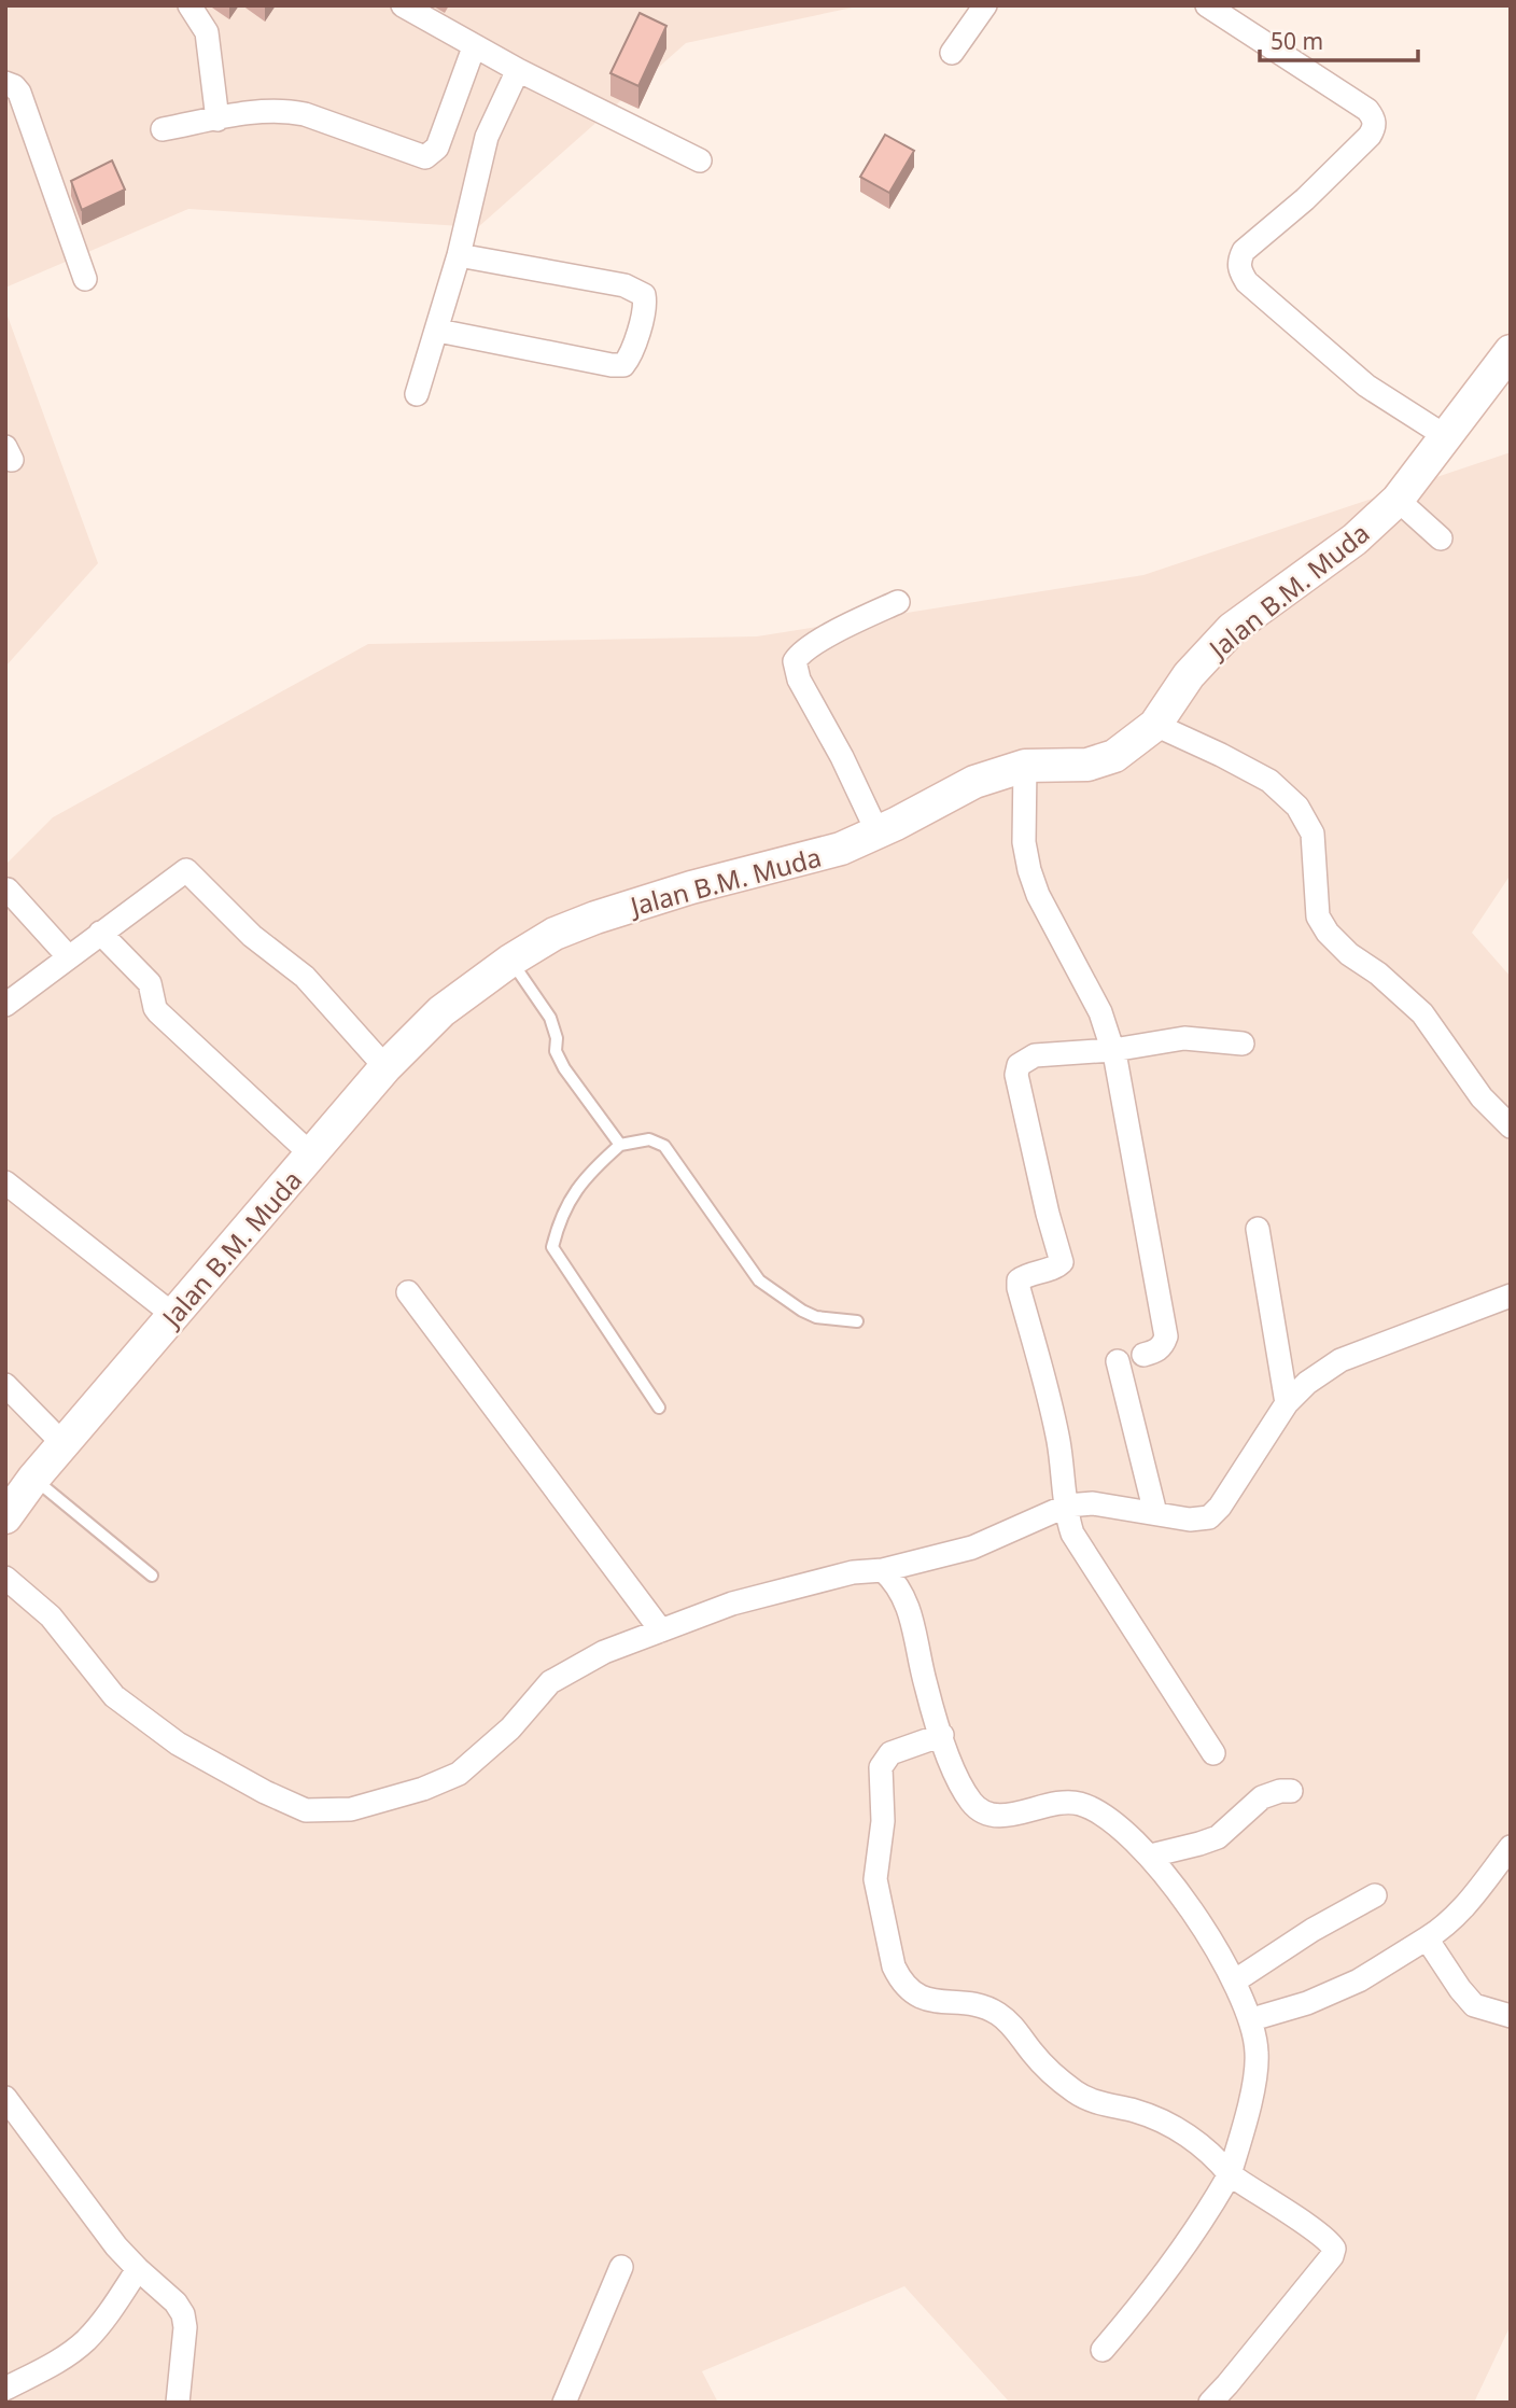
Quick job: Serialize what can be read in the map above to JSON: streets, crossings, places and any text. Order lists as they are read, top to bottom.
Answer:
{
  "streets": {
    "street": ["Jalan B.M. Muda"]
  },
  "scale_bar": "50 m"
}
